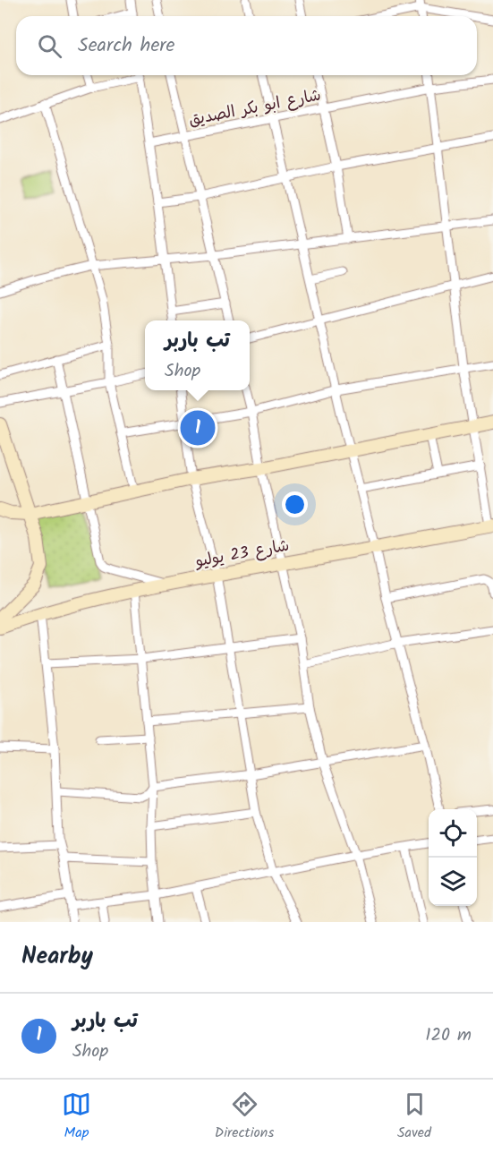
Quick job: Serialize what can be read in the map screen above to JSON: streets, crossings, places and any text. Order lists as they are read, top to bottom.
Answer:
{
  "streets": {
    "street": ["شارع ابو بكر الصديق", "شارع 23 يوليو"]
  },
  "page": {
    "search": "Search here",
    "popup": ["تب باربر", "Shop"],
    "pins": "1",
    "heading": "Nearby",
    "list": [
      {
        "mark": "1",
        "name": "تب باربر",
        "note": "Shop",
        "value": "120 m"
      }
    ],
    "nav": ["Map", "Directions", "Saved"]
  }
}
